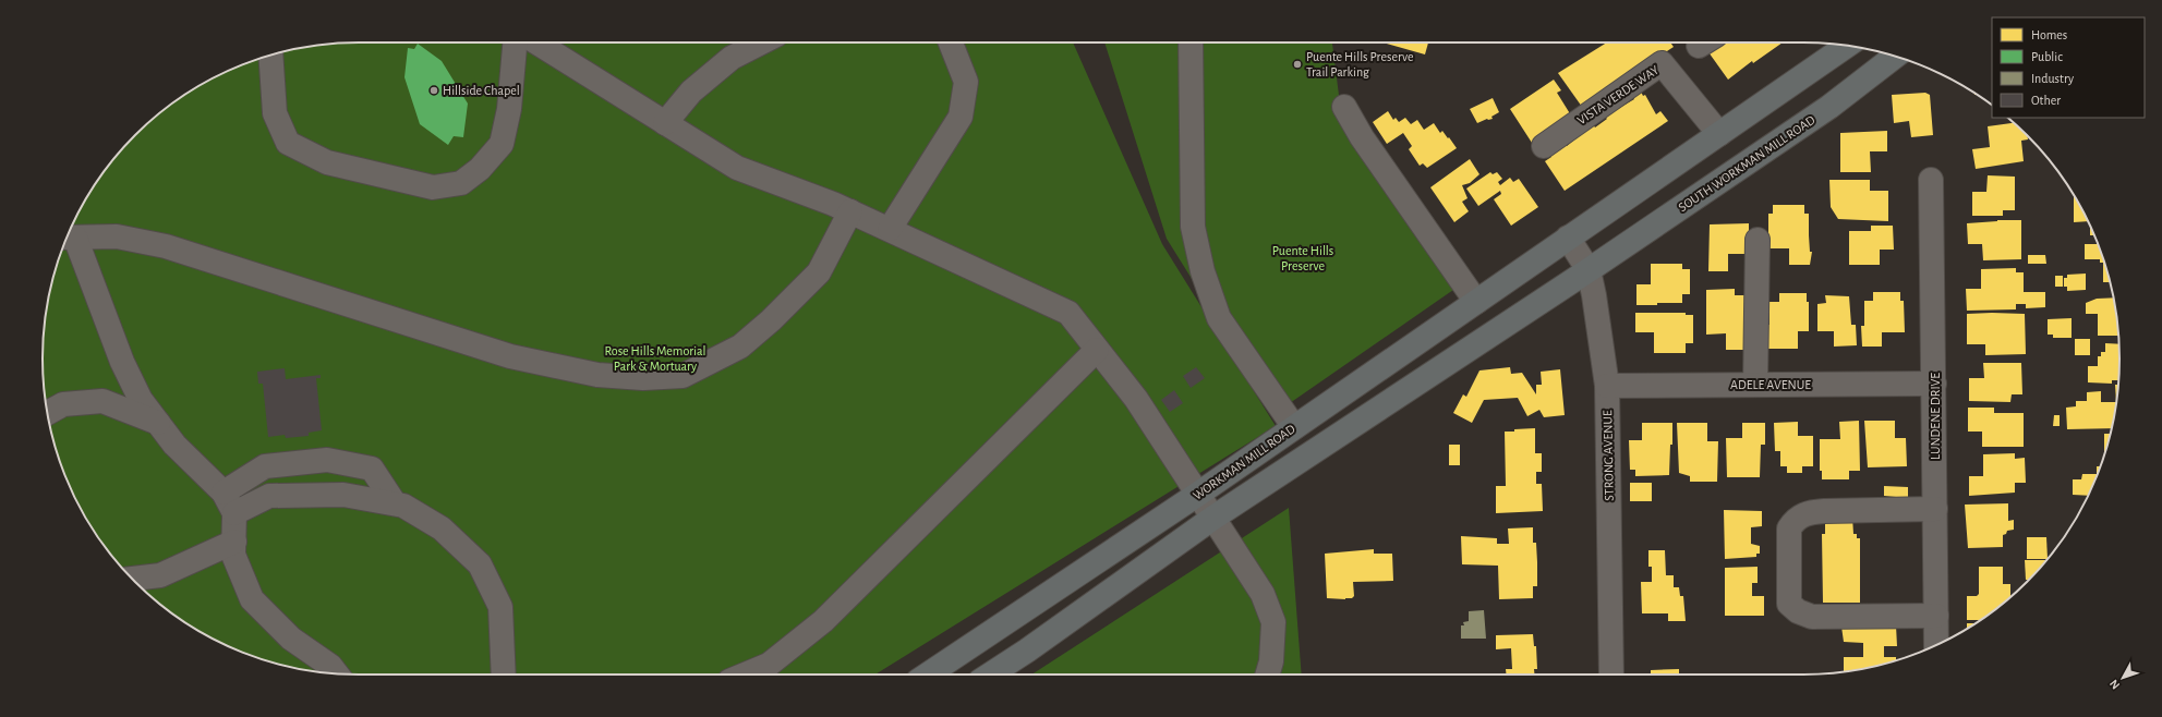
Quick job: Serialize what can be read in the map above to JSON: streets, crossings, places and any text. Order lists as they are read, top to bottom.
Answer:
{
  "streets": {
    "main road": ["SOUTH WORKMAN MILL ROAD", "WORKMAN MILL ROAD"],
    "street": [
      "VISTA VERDE WAY",
      "ADELE AVENUE",
      "LUNDENE DRIVE",
      "STRONG AVENUE"
    ]
  },
  "crossings": [
    ["SOUTH WORKMAN MILL ROAD", "STRONG AVENUE"],
    ["ADELE AVENUE", "LUNDENE DRIVE"],
    ["ADELE AVENUE", "STRONG AVENUE"],
    ["STRONG AVENUE", "WORKMAN MILL ROAD"]
  ],
  "parks": ["Puente Hills Preserve", "Rose Hills Memorial Park & Mortuary"],
  "places": ["Puente Hills Preserve Trail Parking", "Hillside Chapel"],
  "legend": [
    "Homes",
    "Public",
    "Industry",
    "Other"
  ],
  "north": "bottom left"
}
